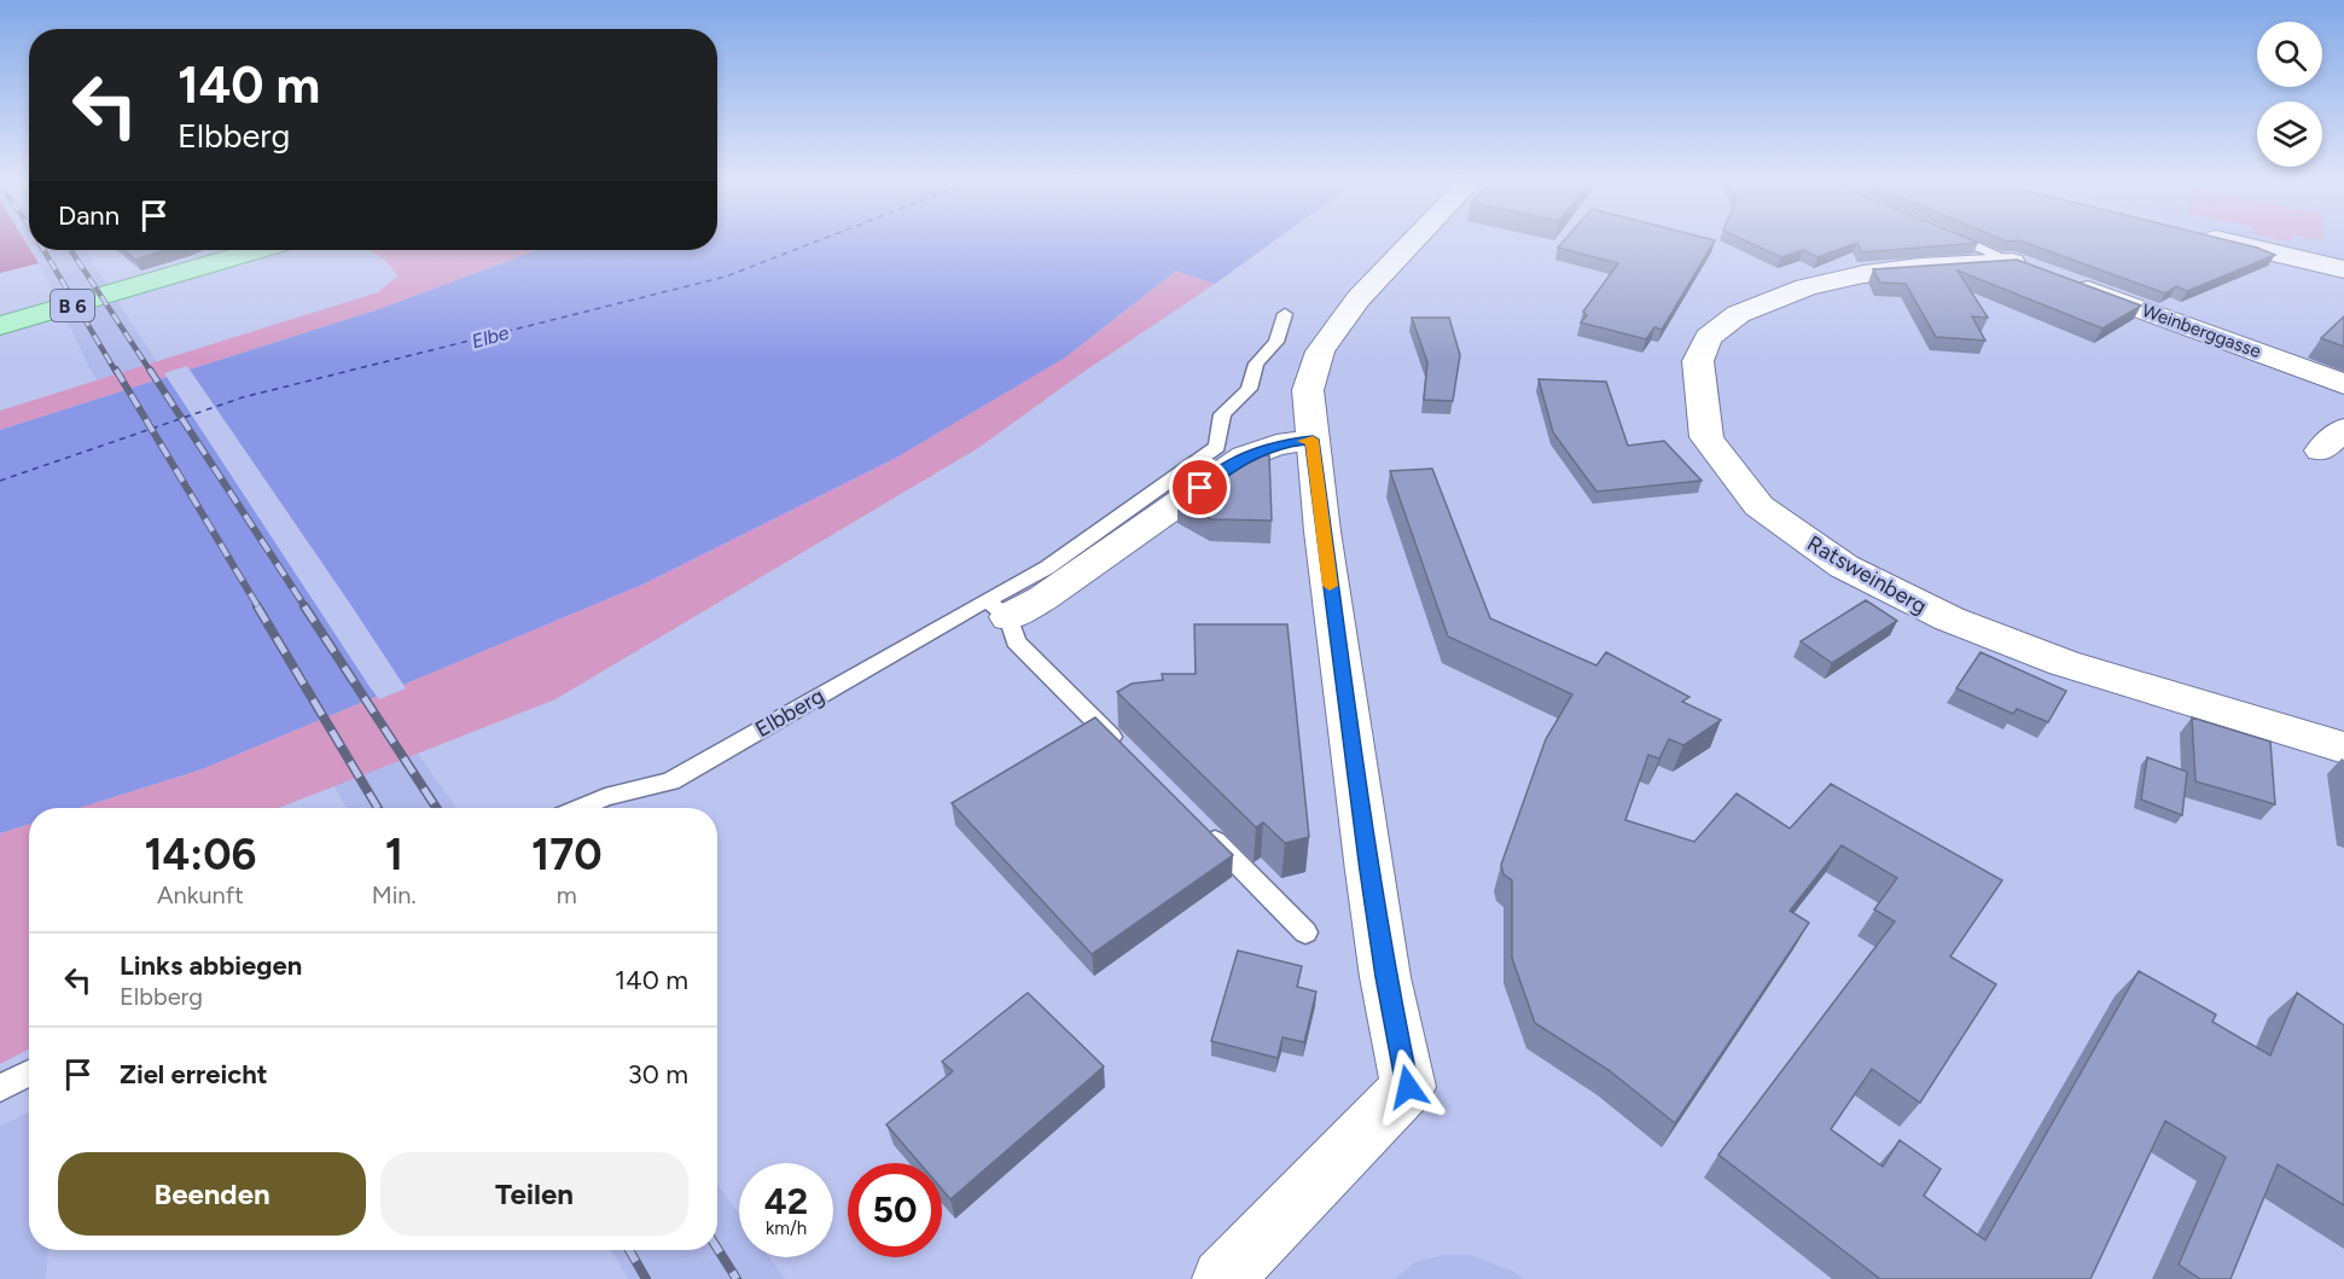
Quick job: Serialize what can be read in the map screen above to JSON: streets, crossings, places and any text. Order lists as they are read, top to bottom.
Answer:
{
  "streets": {
    "main road": ["B 6"],
    "street": ["Weinberggasse", "Ratsweinberg", "Elbberg"]
  },
  "crossings": [
    ["Weinberggasse", "Ratsweinberg"]
  ],
  "water": ["Elbe"],
  "page": {
    "turn": ["140 m", "Elbberg"],
    "then": "Dann",
    "eta": [
      "14:06",
      "Ankunft",
      "1",
      "Min.",
      "170",
      "m"
    ],
    "list": [
      {
        "name": "Links abbiegen",
        "note": "Elbberg",
        "value": "140 m"
      },
      {
        "name": "Ziel erreicht",
        "value": "30 m"
      }
    ],
    "buttons": ["Beenden", "Teilen"],
    "speed": "42 km/h",
    "limit": "50"
  }
}
